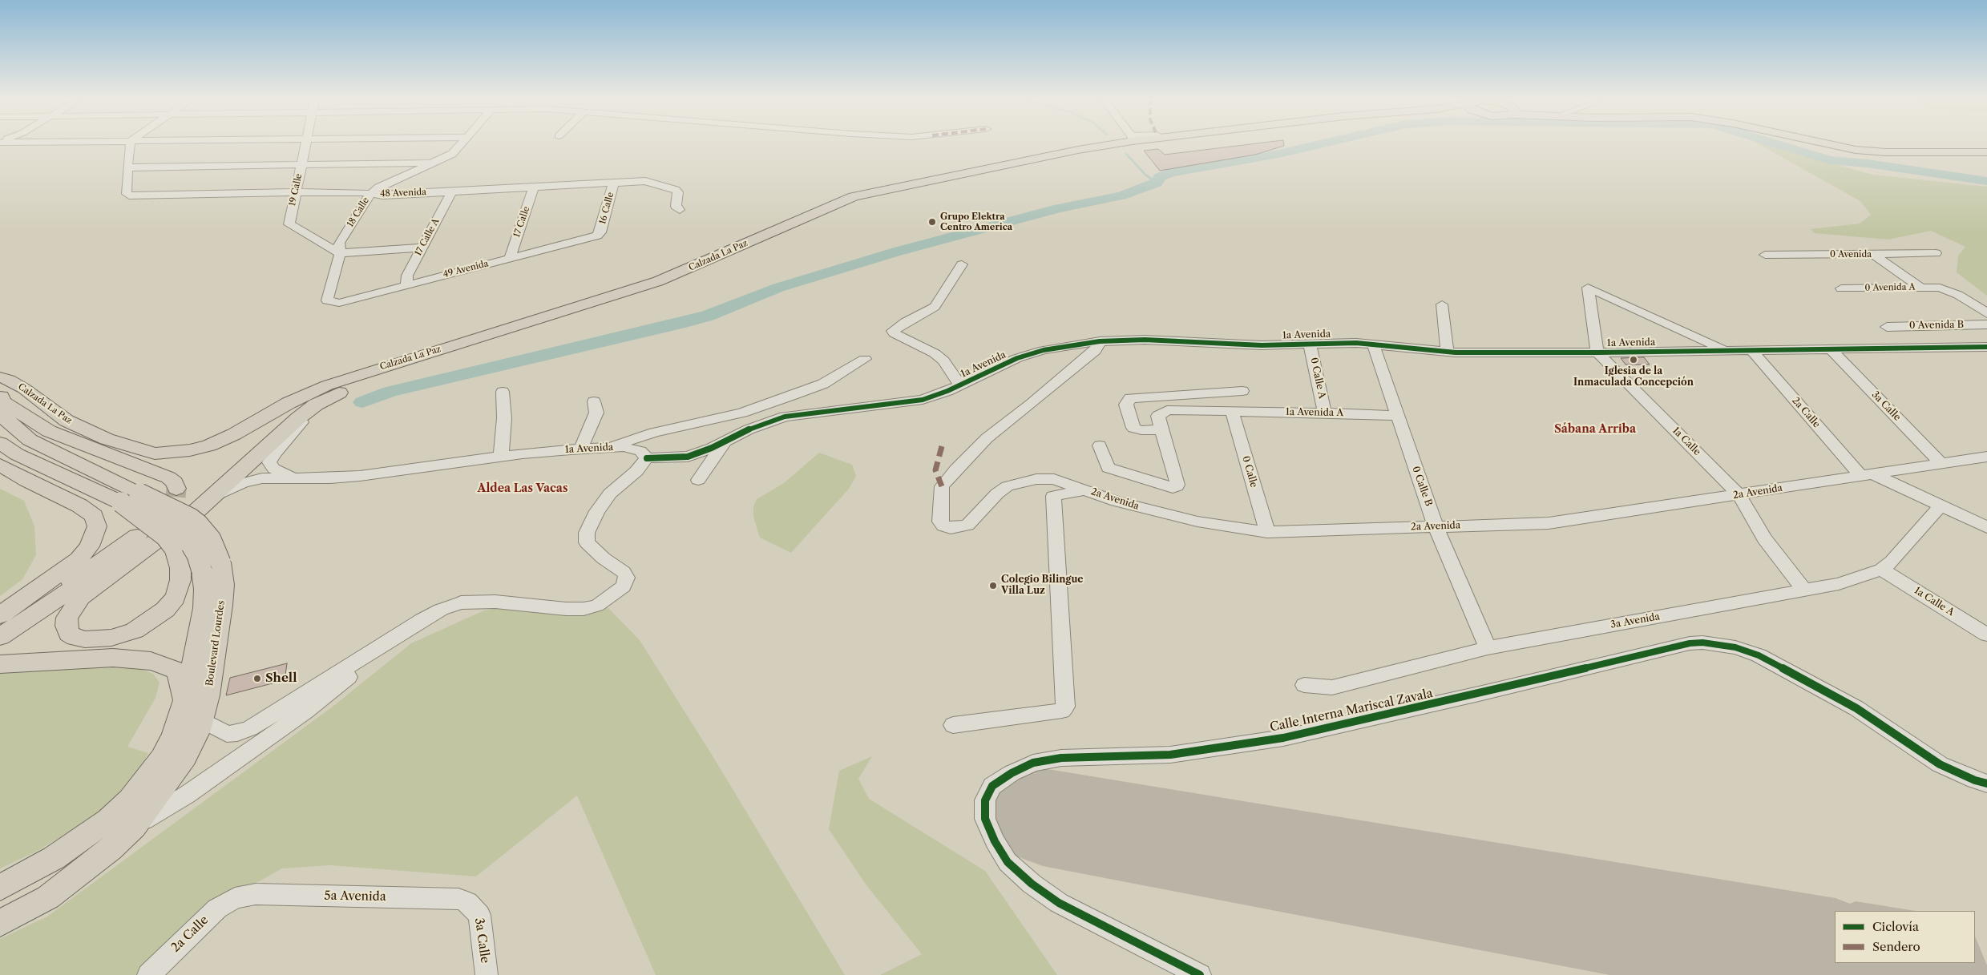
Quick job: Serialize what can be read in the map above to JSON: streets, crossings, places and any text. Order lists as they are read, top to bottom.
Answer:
{
  "streets": {
    "main road": ["Calzada La Paz", "Boulevard Lourdes"],
    "street": [
      "19 Calle",
      "48 Avenida",
      "16 Calle",
      "18 Calle",
      "17 Calle",
      "17 Calle A",
      "0 Avenida",
      "49 Avenida",
      "0 Avenida A",
      "0 Avenida B",
      "1a Avenida",
      "0 Calle A",
      "3a Calle",
      "1a Avenida A",
      "2a Calle",
      "1a Calle",
      "0 Calle",
      "0 Calle B",
      "2a Avenida",
      "1a Calle A",
      "3a Avenida",
      "Calle Interna Mariscal Zavala",
      "5a Avenida"
    ]
  },
  "crossings": [
    ["19 Calle", "48 Avenida"],
    ["19 Calle", "18 Calle"],
    ["48 Avenida", "16 Calle"],
    ["48 Avenida", "18 Calle"],
    ["48 Avenida", "17 Calle"],
    ["48 Avenida", "17 Calle A"],
    ["16 Calle", "49 Avenida"],
    ["18 Calle", "49 Avenida"],
    ["17 Calle", "49 Avenida"],
    ["17 Calle A", "49 Avenida"],
    ["Calzada La Paz", "1a Avenida"],
    ["1a Avenida", "0 Calle A"],
    ["1a Avenida", "3a Calle"],
    ["1a Avenida", "2a Calle"],
    ["1a Avenida", "1a Calle"],
    ["1a Avenida", "0 Calle B"],
    ["1a Avenida", "2a Avenida"],
    ["0 Calle A", "1a Avenida A"],
    ["3a Calle", "2a Avenida"],
    ["3a Calle", "5a Avenida"],
    ["1a Avenida A", "0 Calle"],
    ["1a Avenida A", "0 Calle B"],
    ["2a Calle", "2a Avenida"],
    ["2a Calle", "3a Avenida"],
    ["2a Calle", "5a Avenida"],
    ["1a Calle", "2a Avenida"],
    ["1a Calle", "3a Avenida"],
    ["0 Calle", "2a Avenida"],
    ["0 Calle B", "2a Avenida"],
    ["0 Calle B", "3a Avenida"],
    ["1a Calle A", "3a Avenida"]
  ],
  "districts": ["Sábana Arriba", "Aldea Las Vacas"],
  "places": [
    "Grupo Elektra Centro America",
    "Iglesia de la Inmaculada Concepción",
    "Colegio Bilingue Villa Luz",
    "Shell"
  ],
  "legend": ["Ciclovía", "Sendero"]
}
